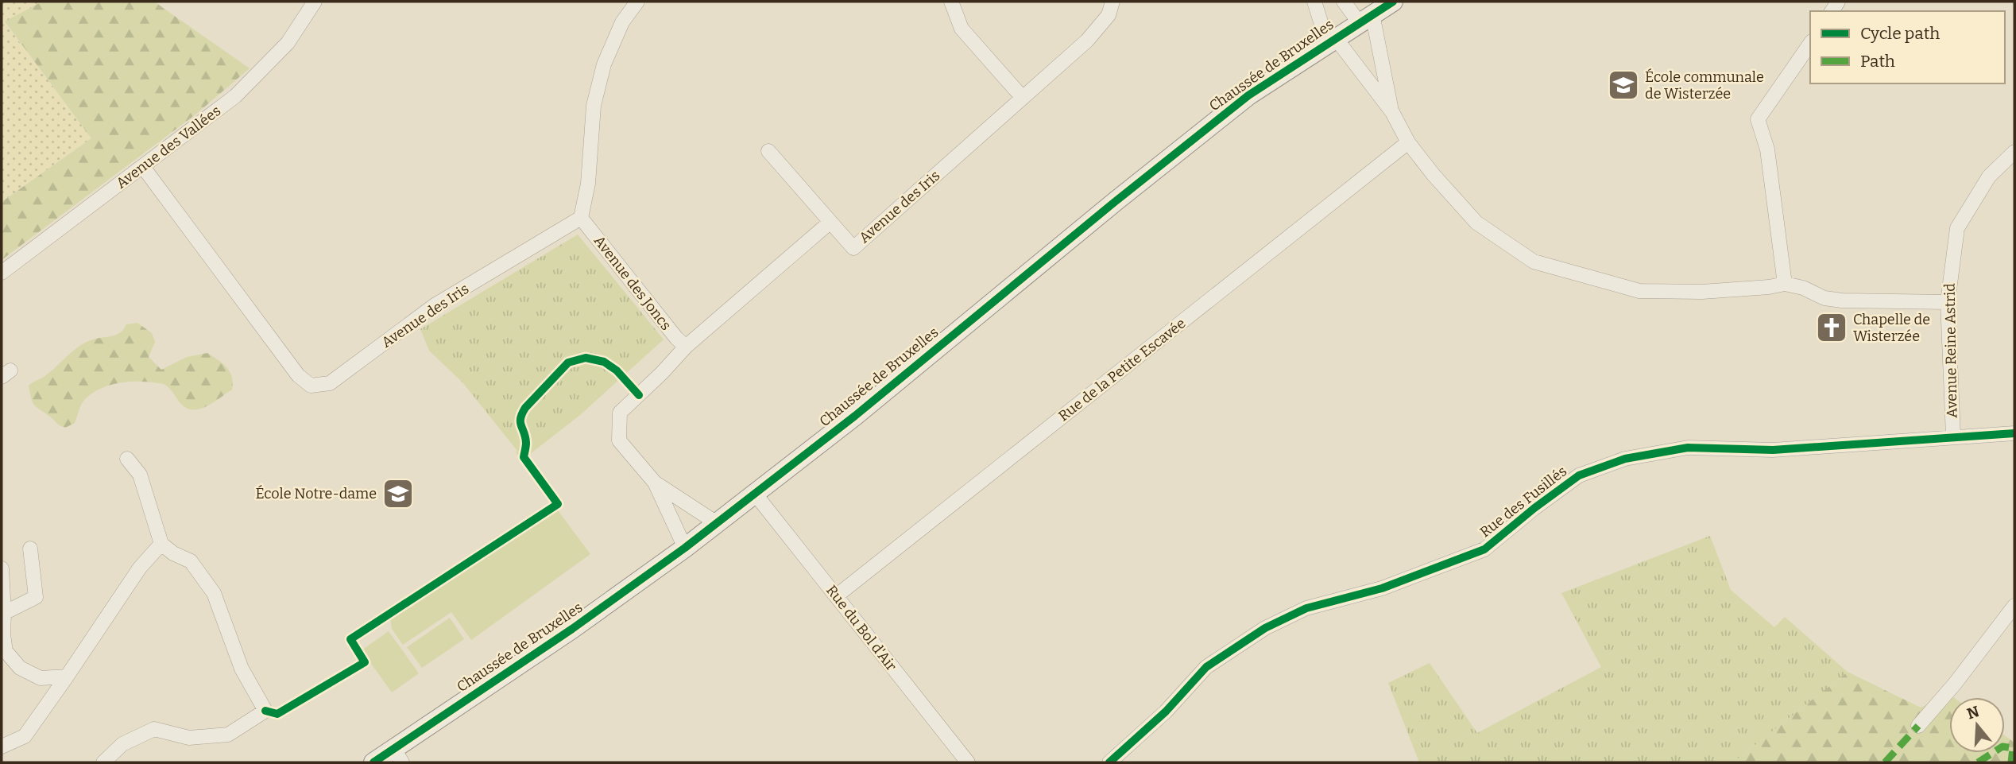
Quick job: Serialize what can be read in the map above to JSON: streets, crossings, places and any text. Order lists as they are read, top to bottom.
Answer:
{
  "streets": {
    "main road": ["Chaussée de Bruxelles"],
    "street": [
      "Avenue des Vallées",
      "Avenue des Iris",
      "Avenue des Joncs",
      "Avenue Reine Astrid",
      "Rue de la Petite Escavée",
      "Rue des Fusillés",
      "Rue du Bol d'Air"
    ]
  },
  "crossings": [
    ["Chaussée de Bruxelles", "Rue du Bol d'Air"],
    ["Avenue des Vallées", "Avenue des Iris"],
    ["Avenue des Iris", "Avenue des Joncs"],
    ["Avenue Reine Astrid", "Rue des Fusillés"],
    ["Rue de la Petite Escavée", "Rue du Bol d'Air"]
  ],
  "places": {
    "school or university": ["École communale de Wisterzée", "École Notre-dame"],
    "church": ["Chapelle de Wisterzée"]
  },
  "legend": ["Cycle path", "Path"],
  "north": "top"
}
